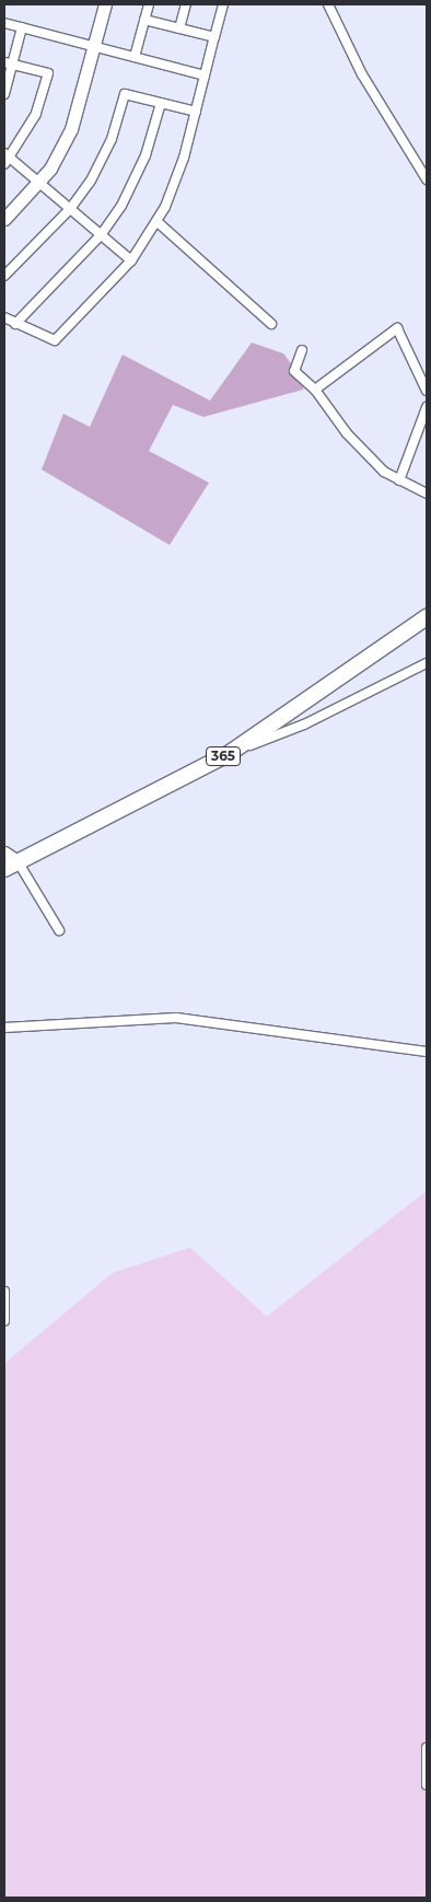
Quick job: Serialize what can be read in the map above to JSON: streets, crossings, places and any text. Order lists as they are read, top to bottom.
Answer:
{
  "streets": {
    "highway": ["365"]
  }
}
